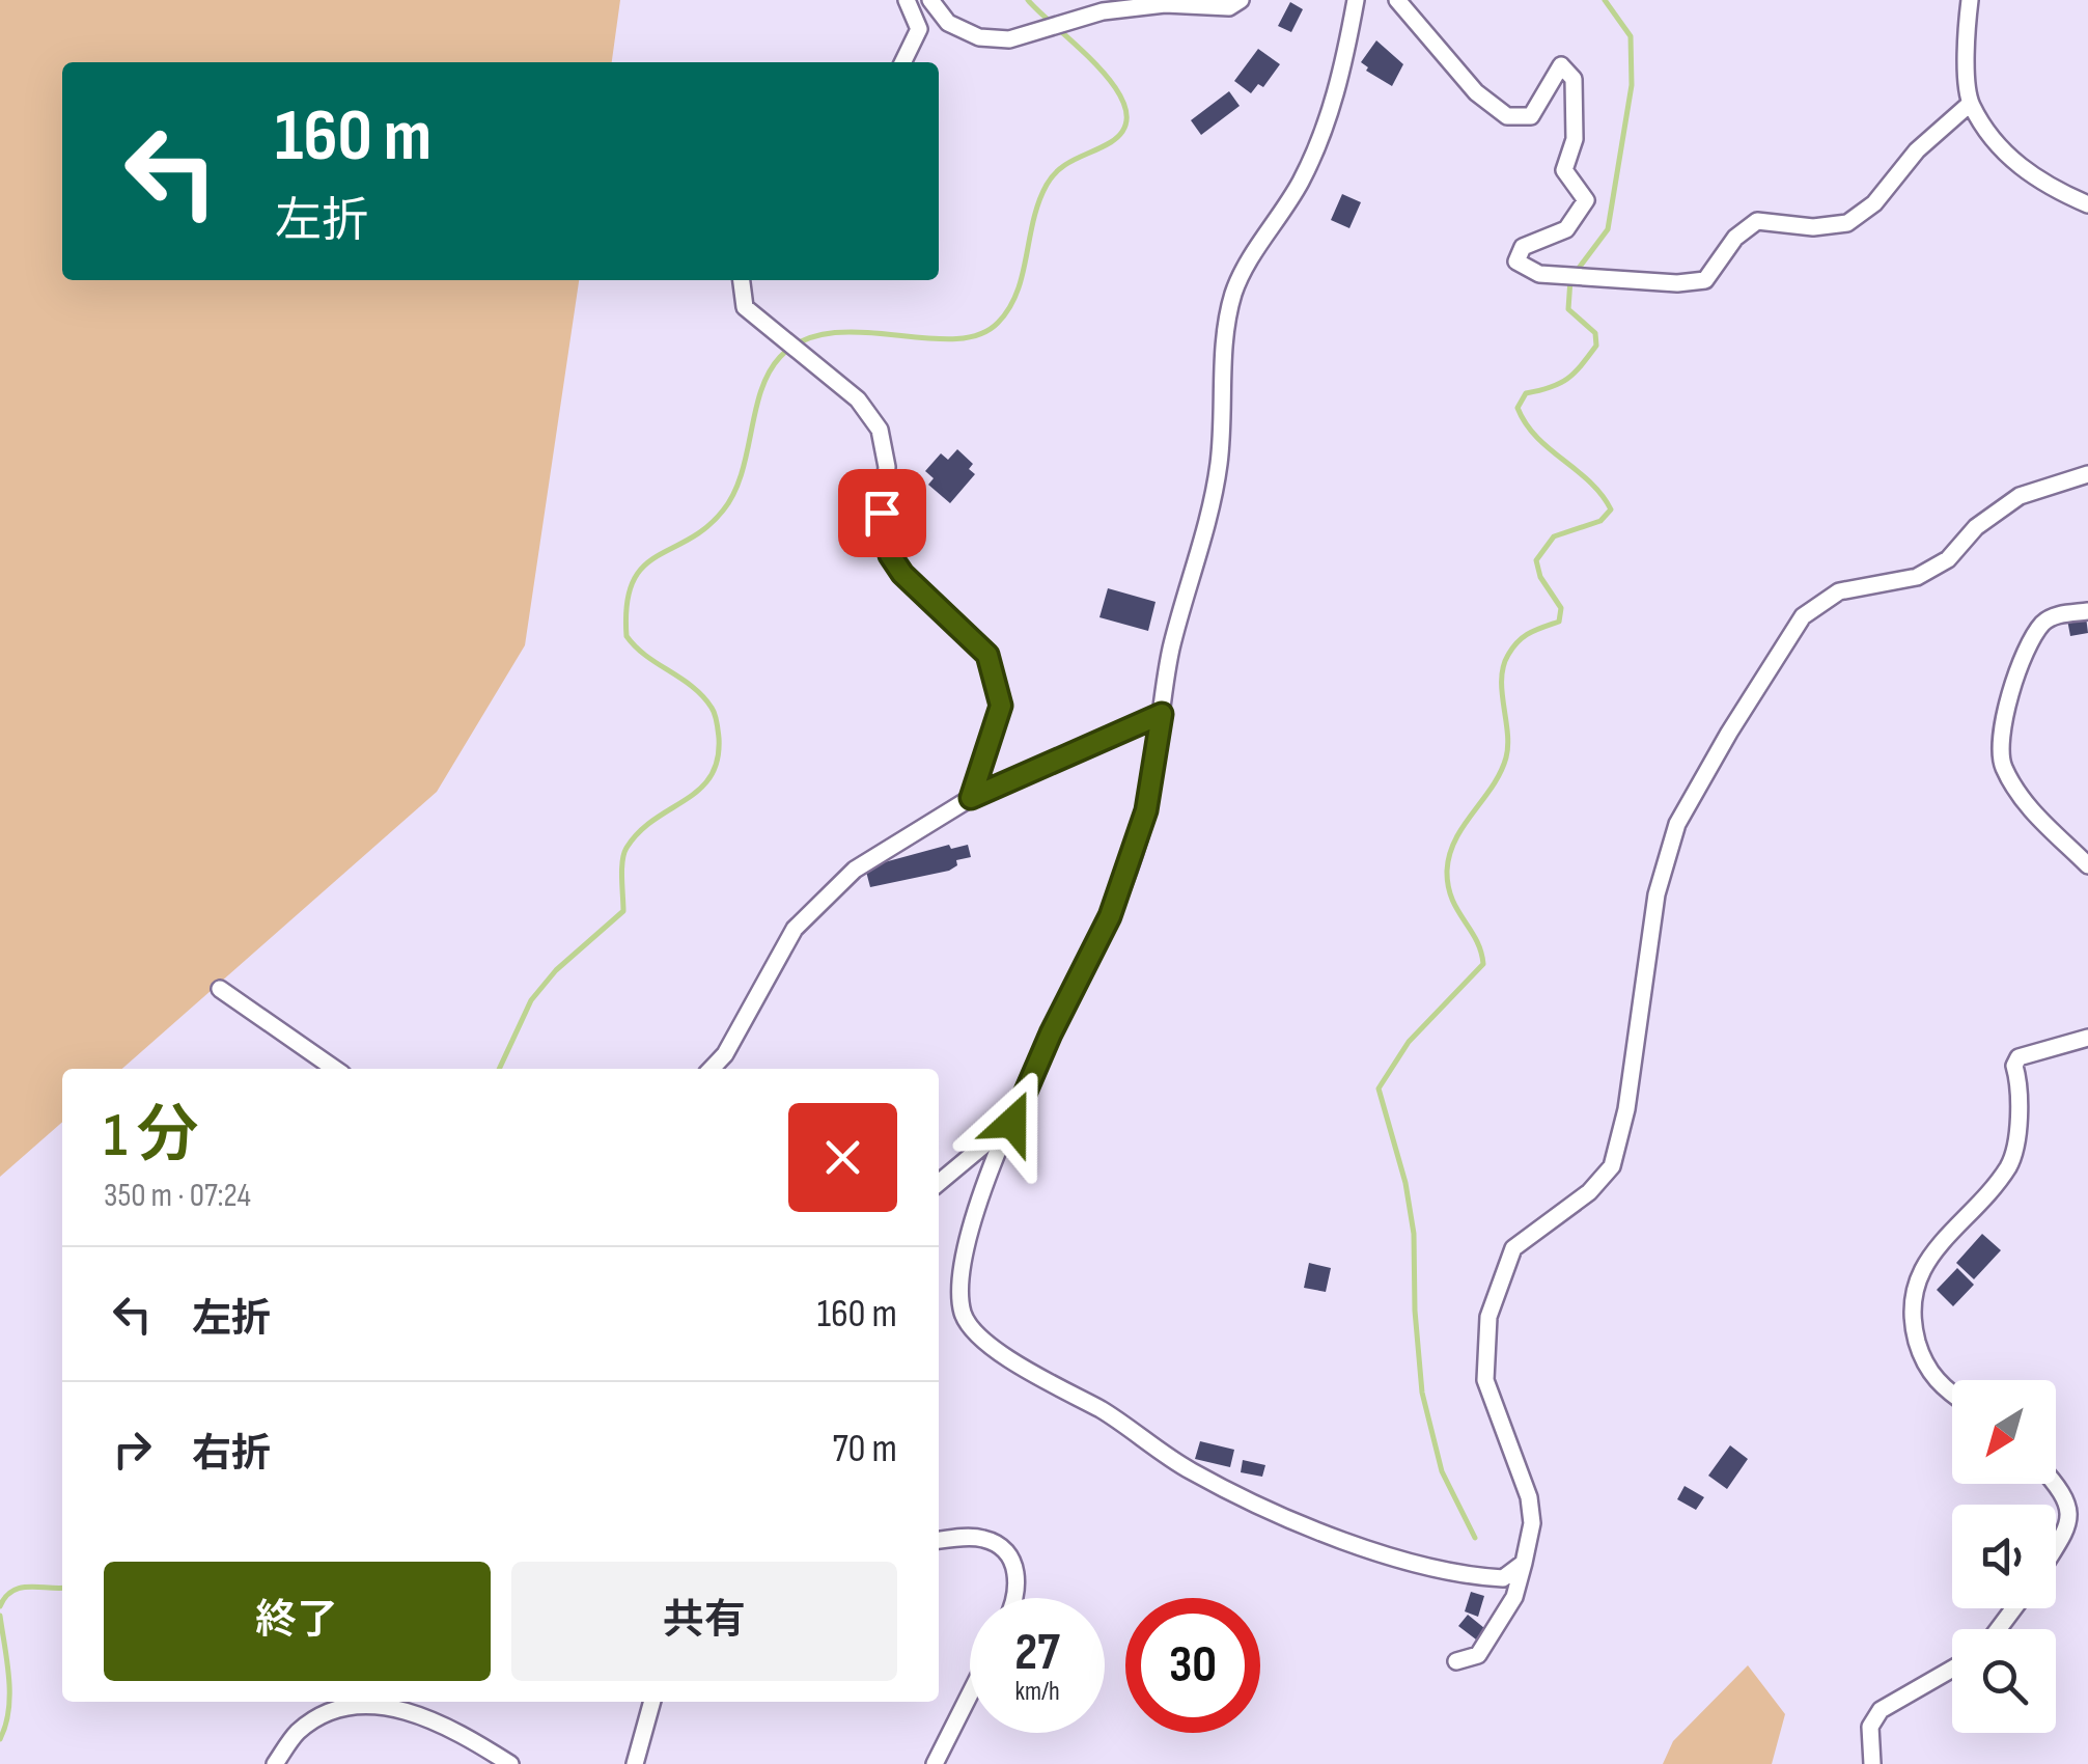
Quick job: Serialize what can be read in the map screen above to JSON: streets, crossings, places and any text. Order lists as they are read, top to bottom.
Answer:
{
  "north": "bottom left",
  "page": {
    "turn": ["160 m", "左折"],
    "heading": ["1 分", "350 m · 07:24"],
    "list": [
      {
        "name": "左折",
        "value": "160 m"
      },
      {
        "name": "右折",
        "value": "70 m"
      }
    ],
    "buttons": ["終了", "共有"],
    "speed": "27 km/h",
    "limit": "30"
  }
}
